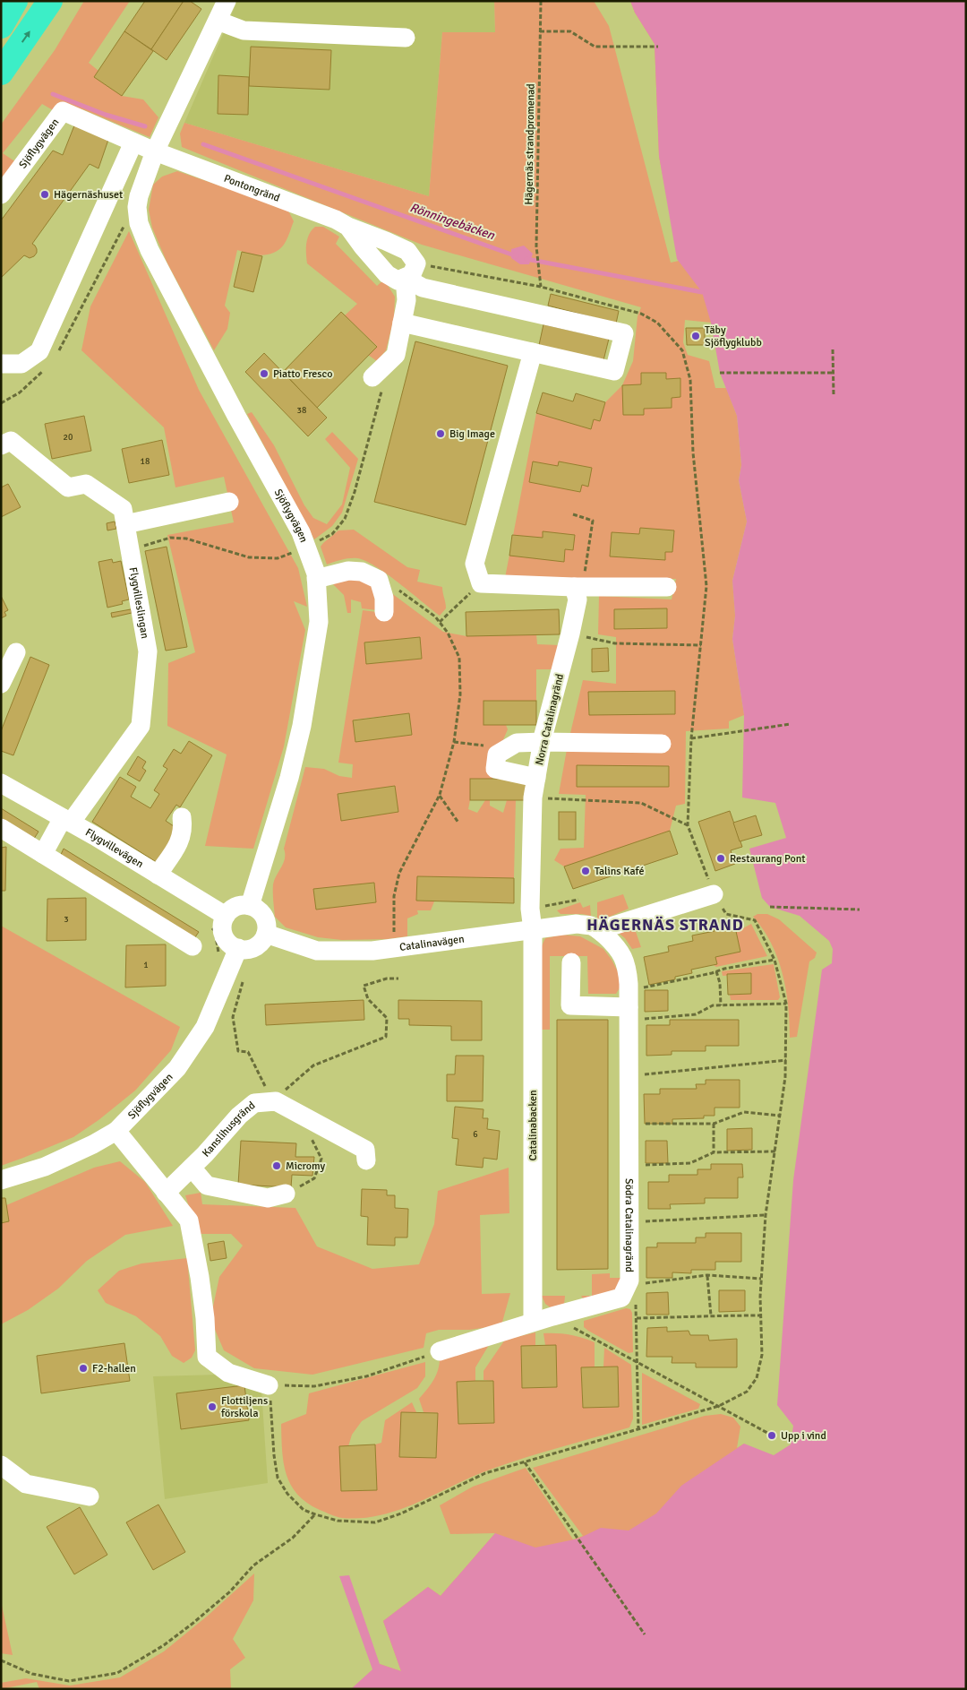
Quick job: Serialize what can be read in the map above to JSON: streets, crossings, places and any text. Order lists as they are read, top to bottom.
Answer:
{
  "streets": {
    "street": [
      "Sjöflygvägen",
      "Pontongränd",
      "Flygvilleslingan",
      "Norra Catalinagränd",
      "Flygvillevägen",
      "Catalinavägen",
      "Catalinabacken",
      "Kanslihusgränd",
      "Södra Catalinagränd"
    ],
    "path": ["Hägernäs strandpromenad"]
  },
  "crossings": [
    ["Sjöflygvägen", "Pontongränd"],
    ["Sjöflygvägen", "Flygvillevägen"],
    ["Sjöflygvägen", "Catalinavägen"],
    ["Flygvilleslingan", "Flygvillevägen"],
    ["Norra Catalinagränd", "Catalinavägen"],
    ["Norra Catalinagränd", "Catalinabacken"],
    ["Flygvillevägen", "Catalinavägen"],
    ["Catalinavägen", "Catalinabacken"],
    ["Catalinavägen", "Södra Catalinagränd"],
    ["Catalinabacken", "Södra Catalinagränd"]
  ],
  "districts": ["HÄGERNÄS STRAND"],
  "water": ["Rönningebäcken"],
  "places": [
    "Hägernäshuset",
    "Täby Sjöflygklubb",
    "Piatto Fresco",
    "Big Image",
    "Restaurang Pont",
    "Talins Kafé",
    "Micromy",
    "F2-hallen",
    "Flottiljens förskola",
    "Upp i vind"
  ],
  "house_numbers": [
    "38",
    "20",
    "18",
    "3",
    "1",
    "6"
  ]
}
